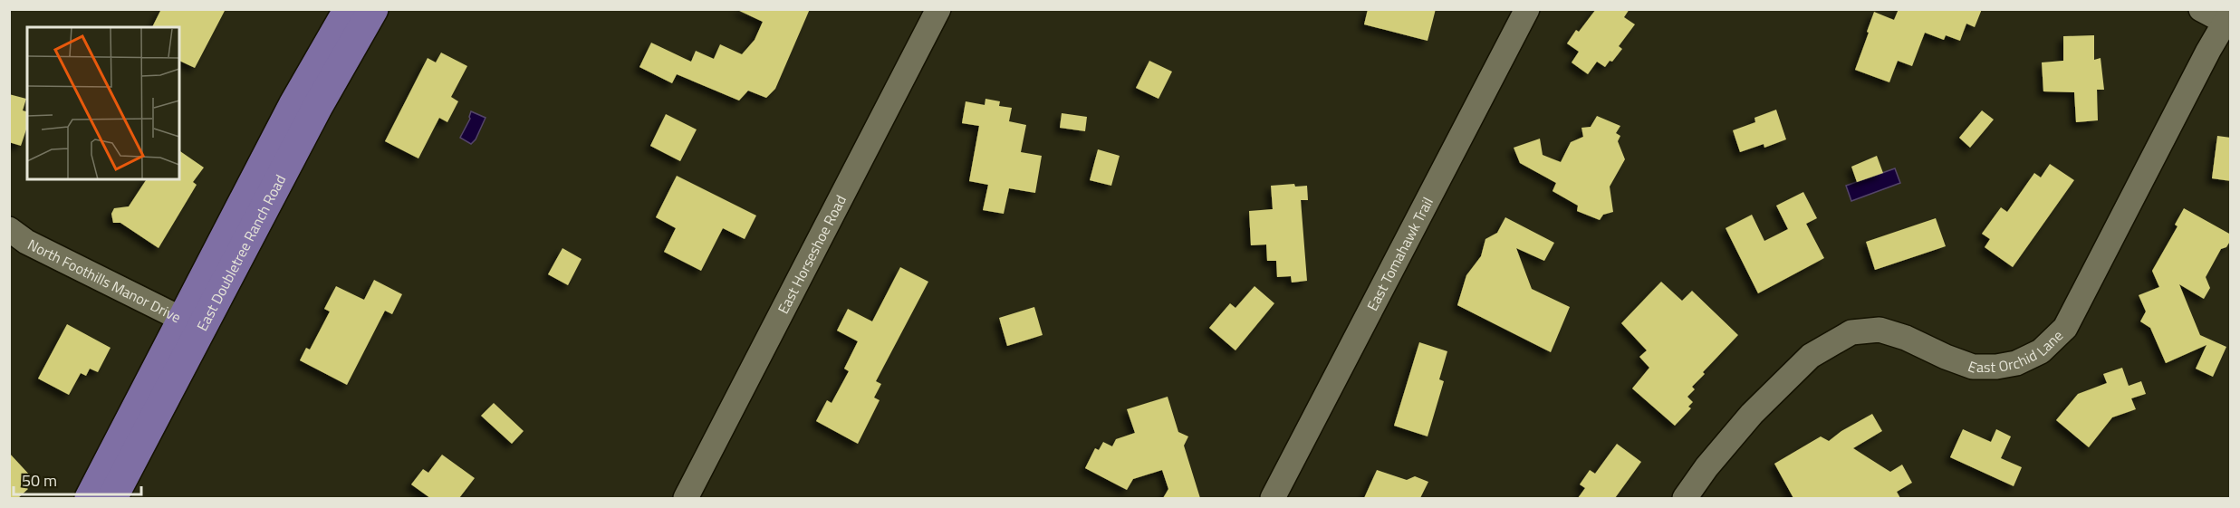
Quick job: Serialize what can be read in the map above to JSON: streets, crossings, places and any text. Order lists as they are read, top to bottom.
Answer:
{
  "streets": {
    "main road": ["East Doubletree Ranch Road"],
    "street": [
      "East Tomahawk Trail",
      "East Horseshoe Road",
      "North Foothills Manor Drive",
      "East Orchid Lane"
    ]
  },
  "crossings": [
    ["East Doubletree Ranch Road", "North Foothills Manor Drive"]
  ],
  "scale_bar": "50 m"
}
